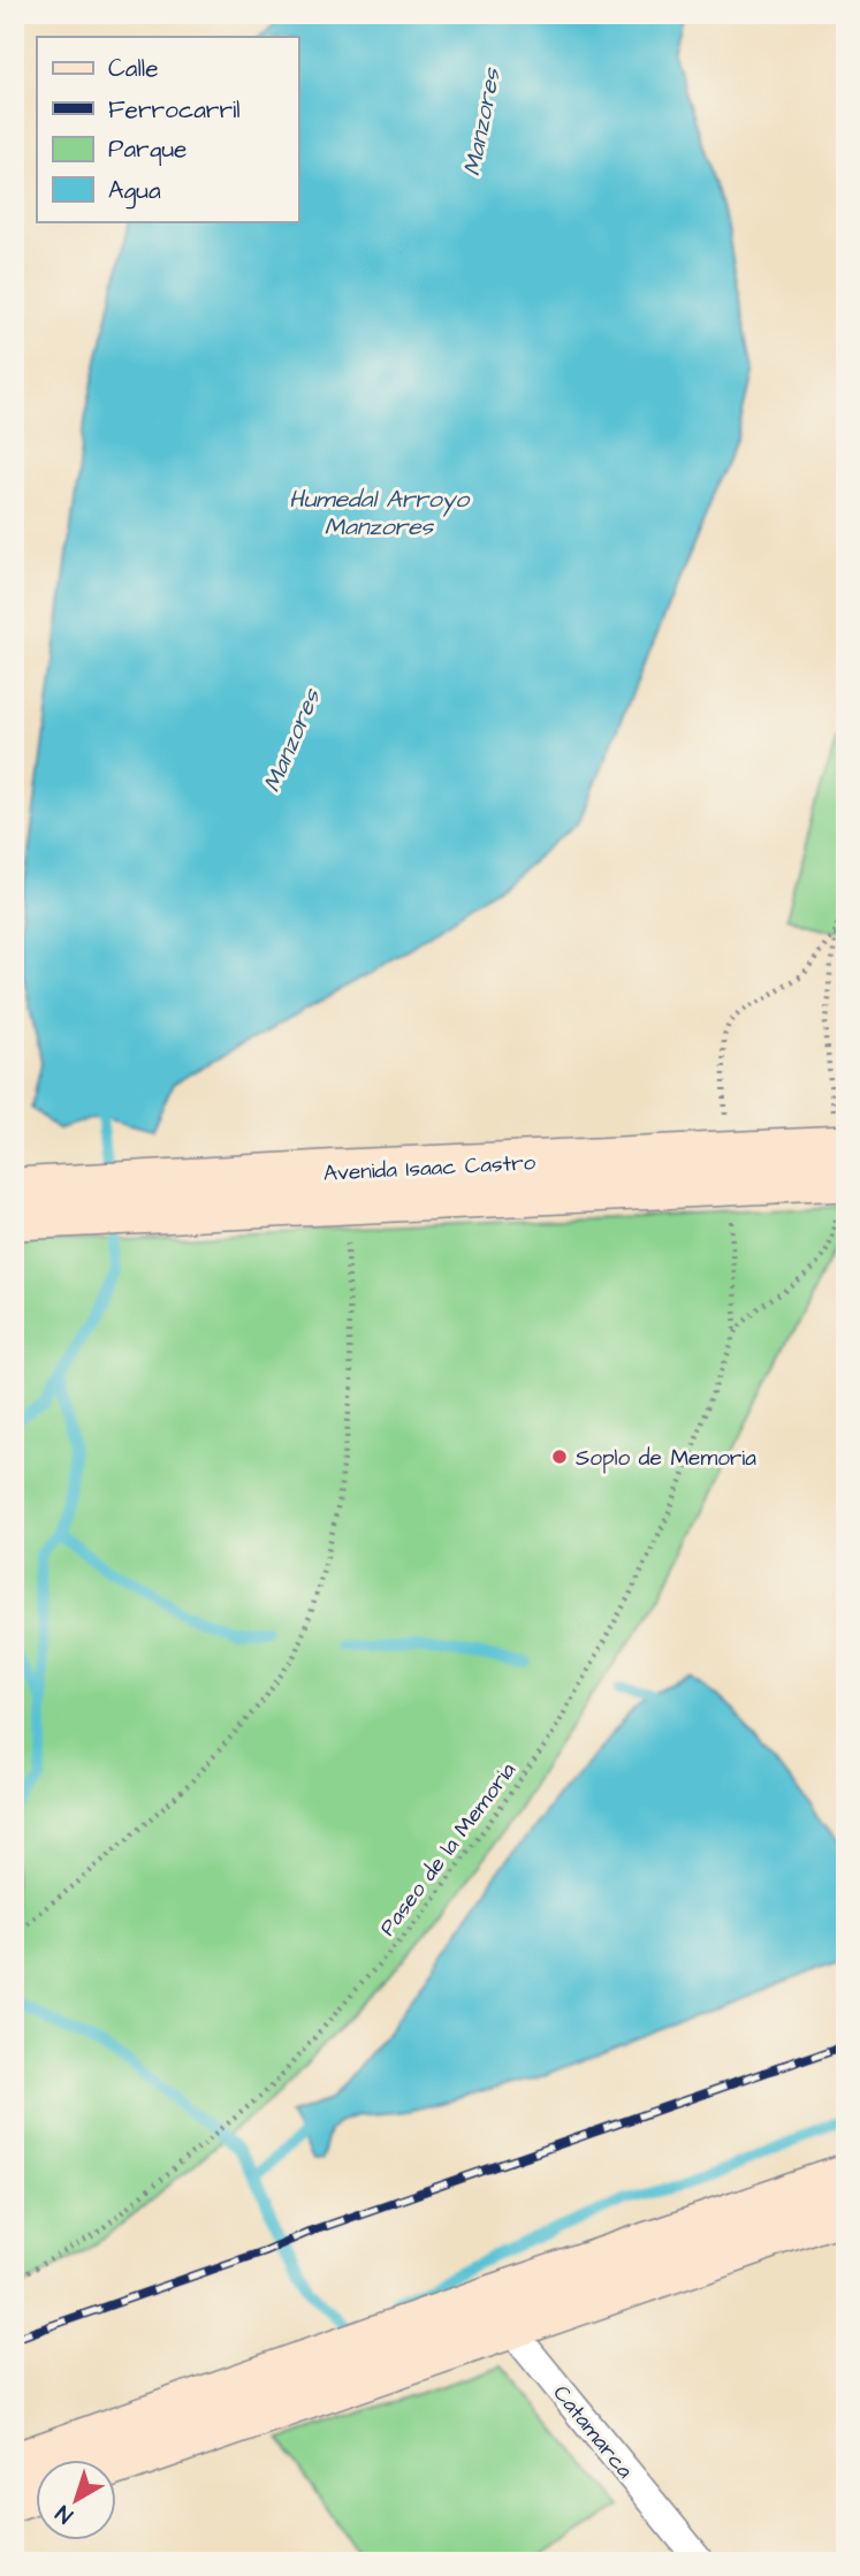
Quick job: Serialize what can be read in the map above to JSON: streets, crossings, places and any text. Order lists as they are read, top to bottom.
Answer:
{
  "streets": {
    "main road": ["Avenida Isaac Castro"],
    "street": ["Catamarca"],
    "path": ["Paseo de la Memoria"]
  },
  "crossings": [
    ["Avenida Isaac Castro", "Paseo de la Memoria"]
  ],
  "water": ["Manzores", "Humedal Arroyo Manzores"],
  "places": ["Soplo de Memoria"],
  "legend": [
    "Calle",
    "Ferrocarril",
    "Parque",
    "Agua"
  ],
  "north": "bottom left"
}
